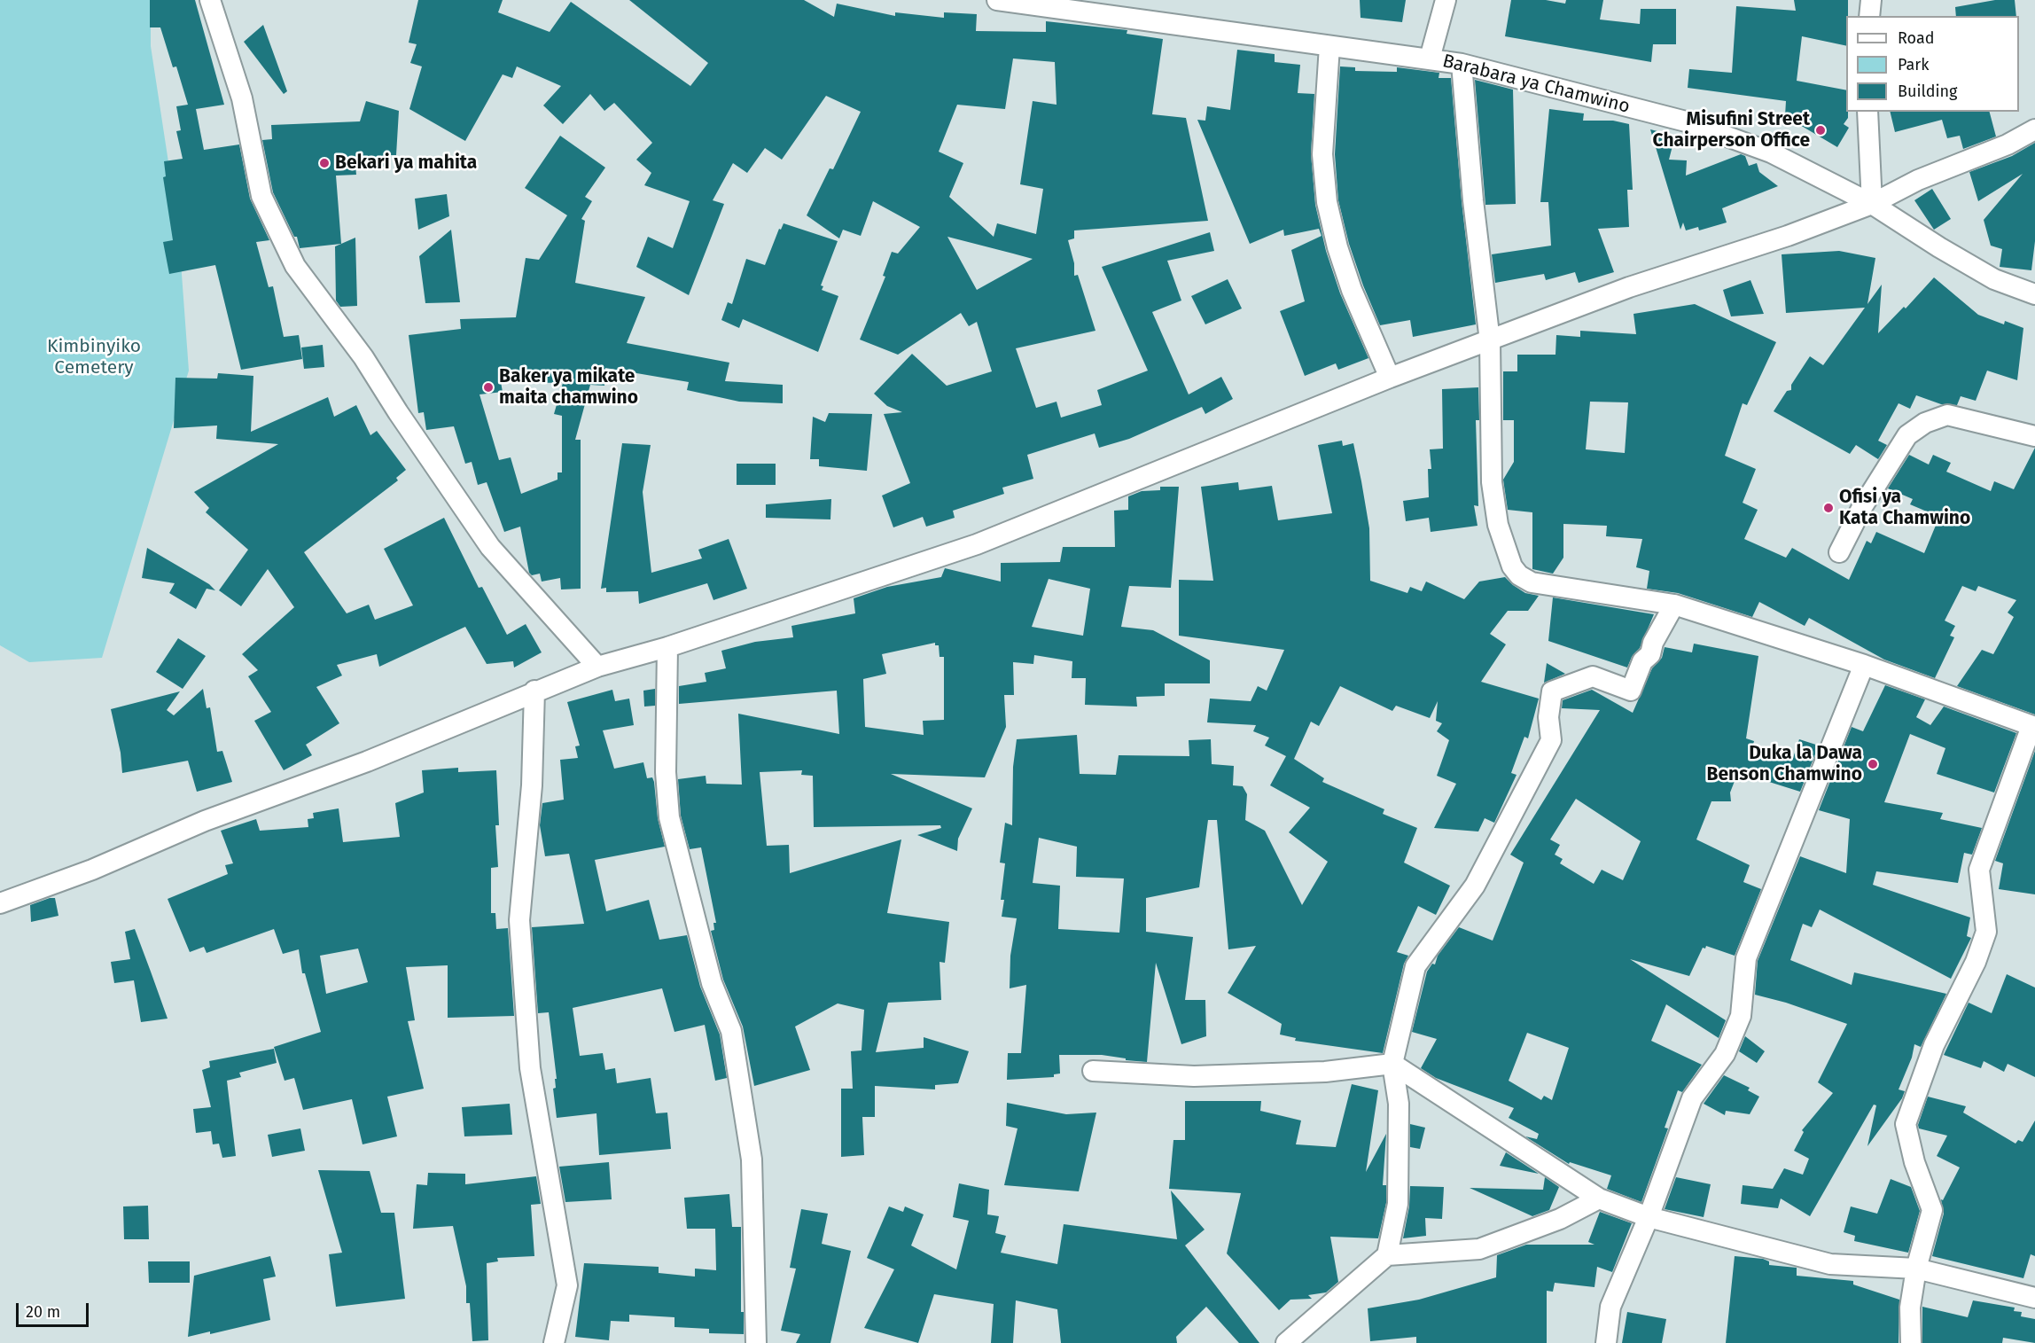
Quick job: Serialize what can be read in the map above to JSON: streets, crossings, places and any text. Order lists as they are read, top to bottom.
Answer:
{
  "streets": {
    "street": ["Barabara ya Chamwino"]
  },
  "parks": ["Kimbinyiko Cemetery"],
  "places": [
    "Misufini Street Chairperson Office",
    "Bekari ya mahita",
    "Baker ya mikate maita chamwino",
    "Ofisi ya Kata Chamwino",
    "Duka la Dawa Benson Chamwino"
  ],
  "legend": ["Road", "Park", "Building"],
  "scale_bar": "20 m"
}
